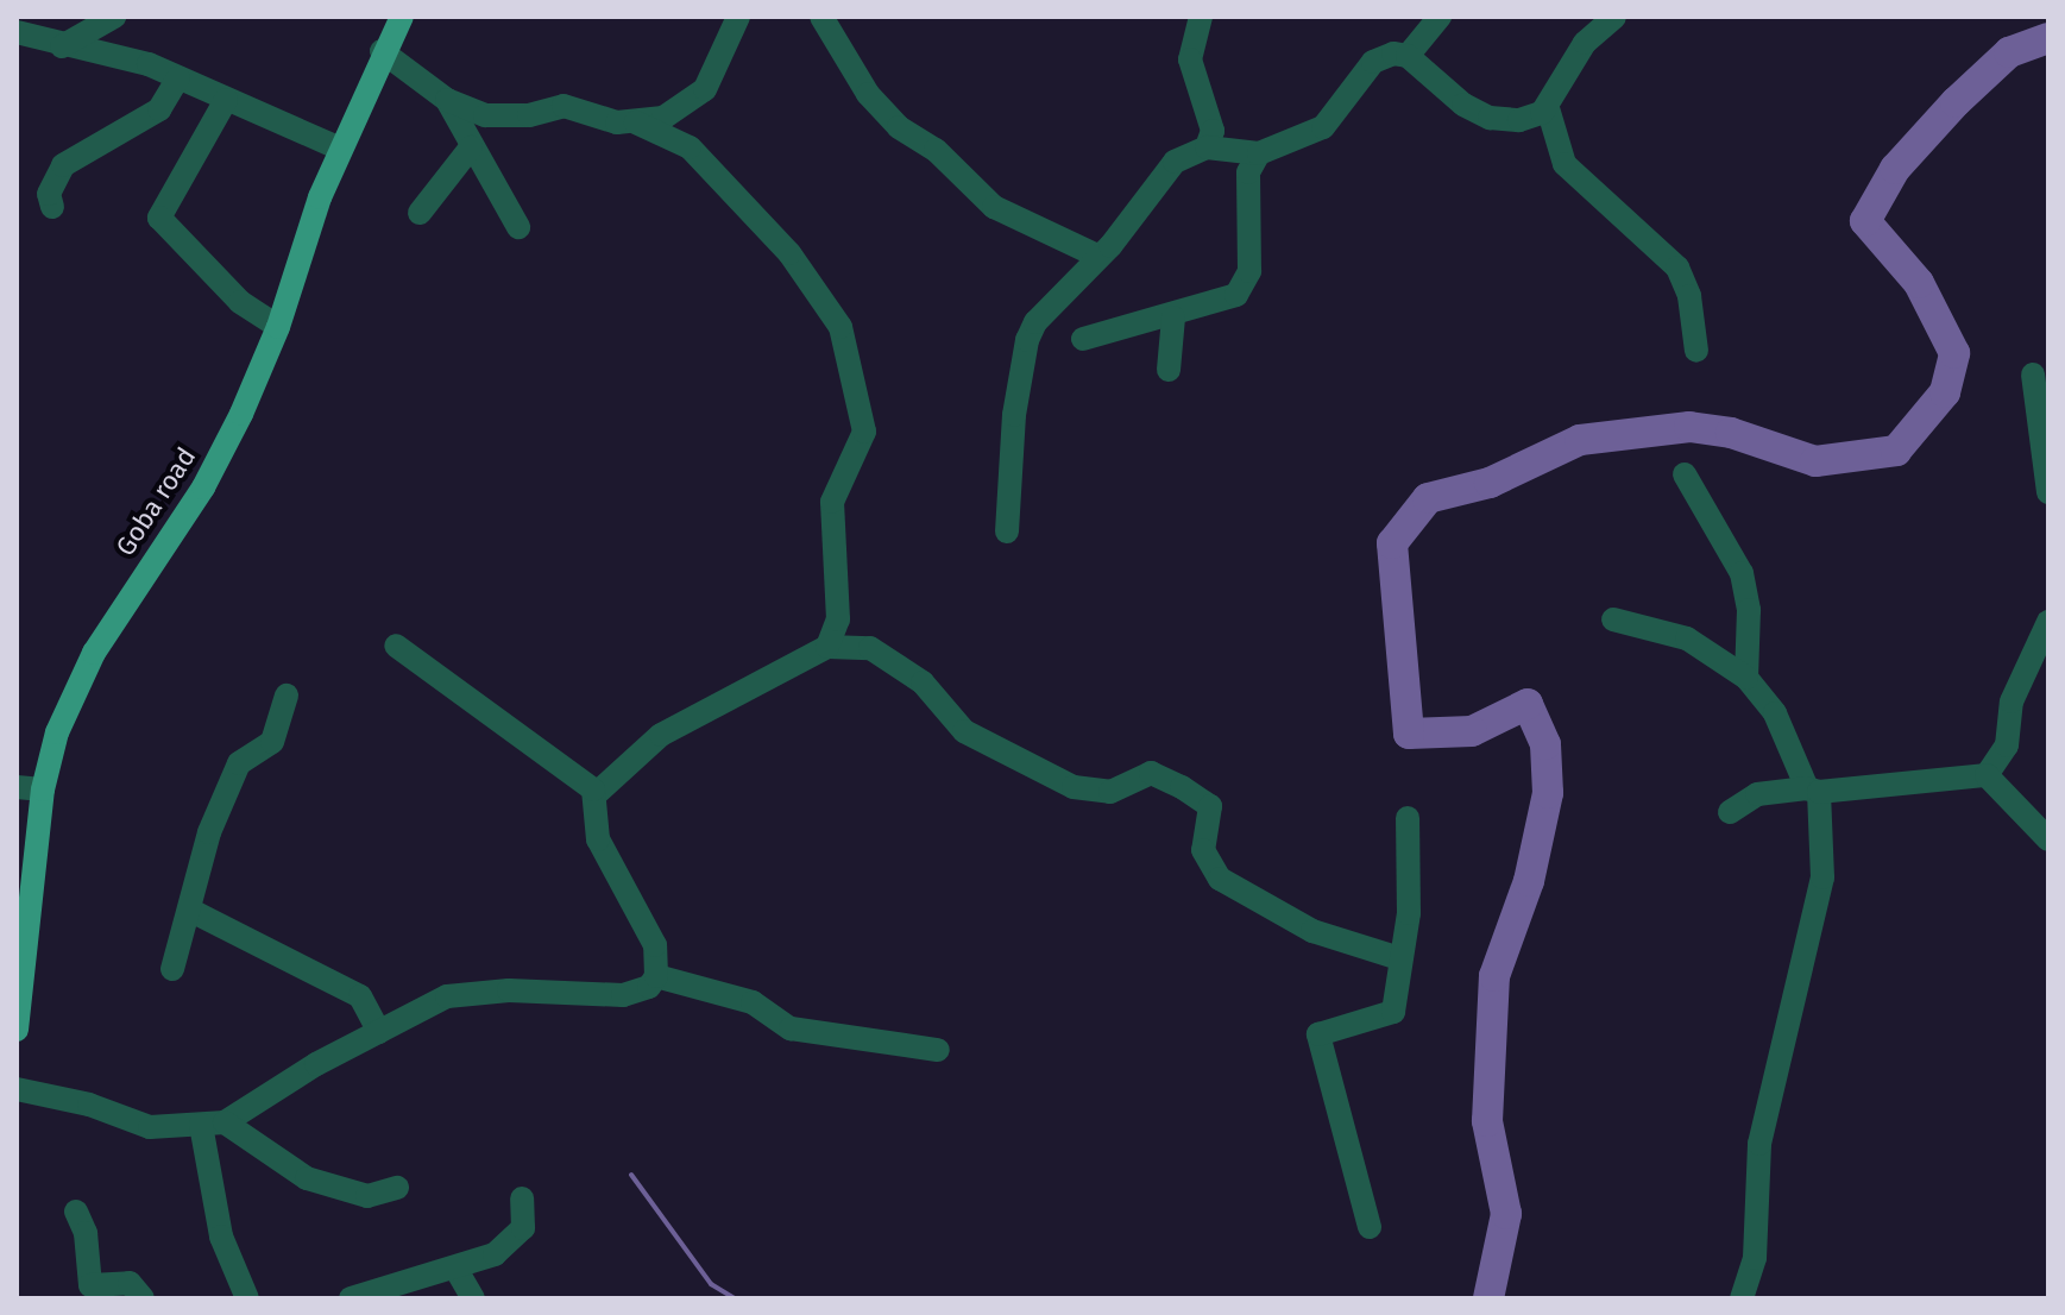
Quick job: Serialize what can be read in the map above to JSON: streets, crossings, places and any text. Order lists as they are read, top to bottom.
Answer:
{
  "streets": {
    "main road": ["Goba road"]
  }
}
